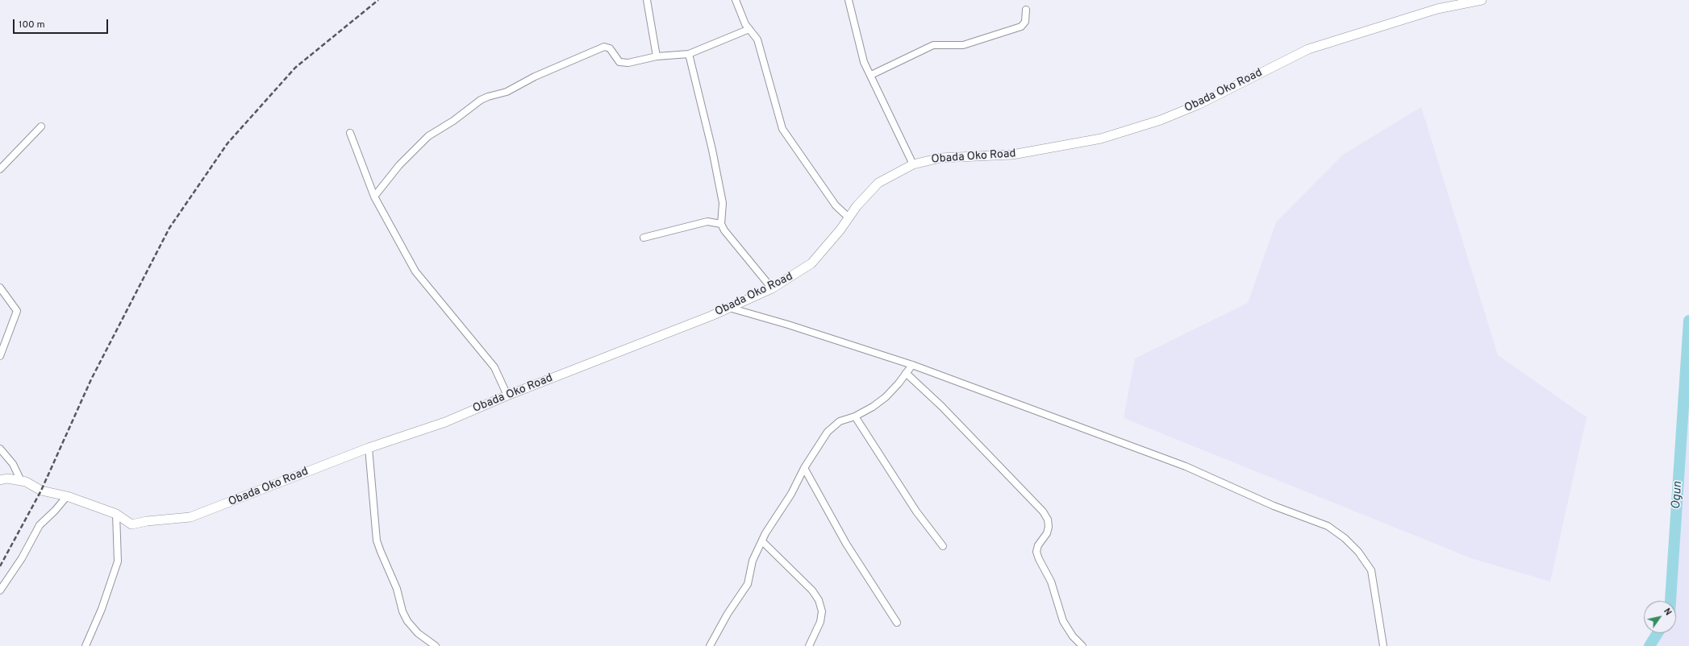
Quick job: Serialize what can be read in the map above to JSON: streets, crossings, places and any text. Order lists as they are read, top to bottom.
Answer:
{
  "streets": {
    "main road": ["Obada Oko Road"]
  },
  "water": ["Ogun"],
  "scale_bar": "100 m",
  "north": "top right"
}
